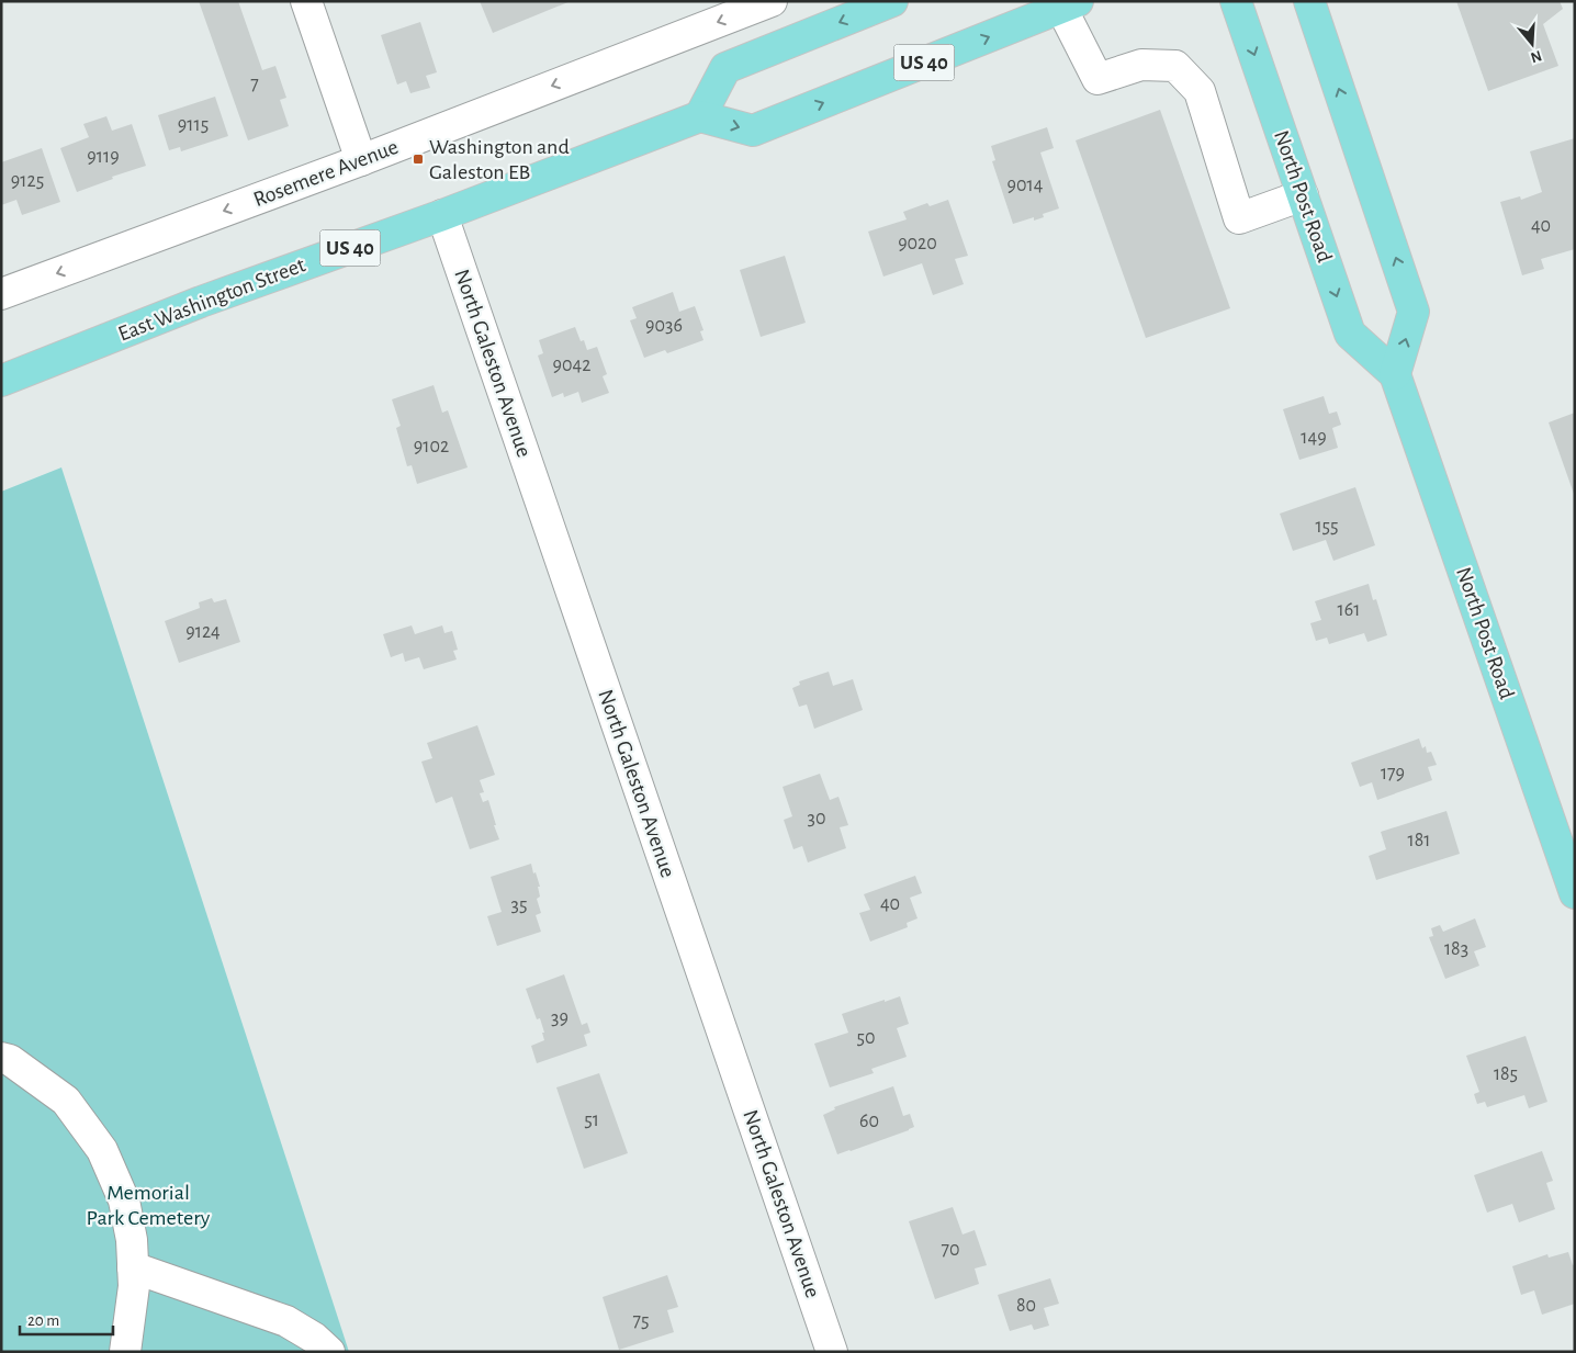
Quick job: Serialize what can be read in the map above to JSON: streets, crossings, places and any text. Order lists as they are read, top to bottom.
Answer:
{
  "streets": {
    "main road": ["US 40", "North Post Road", "East Washington Street"],
    "street": ["Rosemere Avenue", "North Galeston Avenue"]
  },
  "crossings": [
    ["US 40", "East Washington Street"],
    ["East Washington Street", "North Galeston Avenue"]
  ],
  "one_way": ["Rosemere Avenue"],
  "parks": ["Memorial Park Cemetery"],
  "places": {
    "transit": ["Washington and Galeston EB"]
  },
  "house_numbers": [
    "7",
    "9115",
    "9119",
    "9125",
    "9014",
    "40",
    "9020",
    "9036",
    "9042",
    "149",
    "9102",
    "155",
    "161",
    "9124",
    "179",
    "30",
    "181",
    "40",
    "35",
    "183",
    "39",
    "50",
    "185",
    "51",
    "60",
    "70",
    "80",
    "75"
  ],
  "scale_bar": "20 m",
  "north": "bottom"
}
